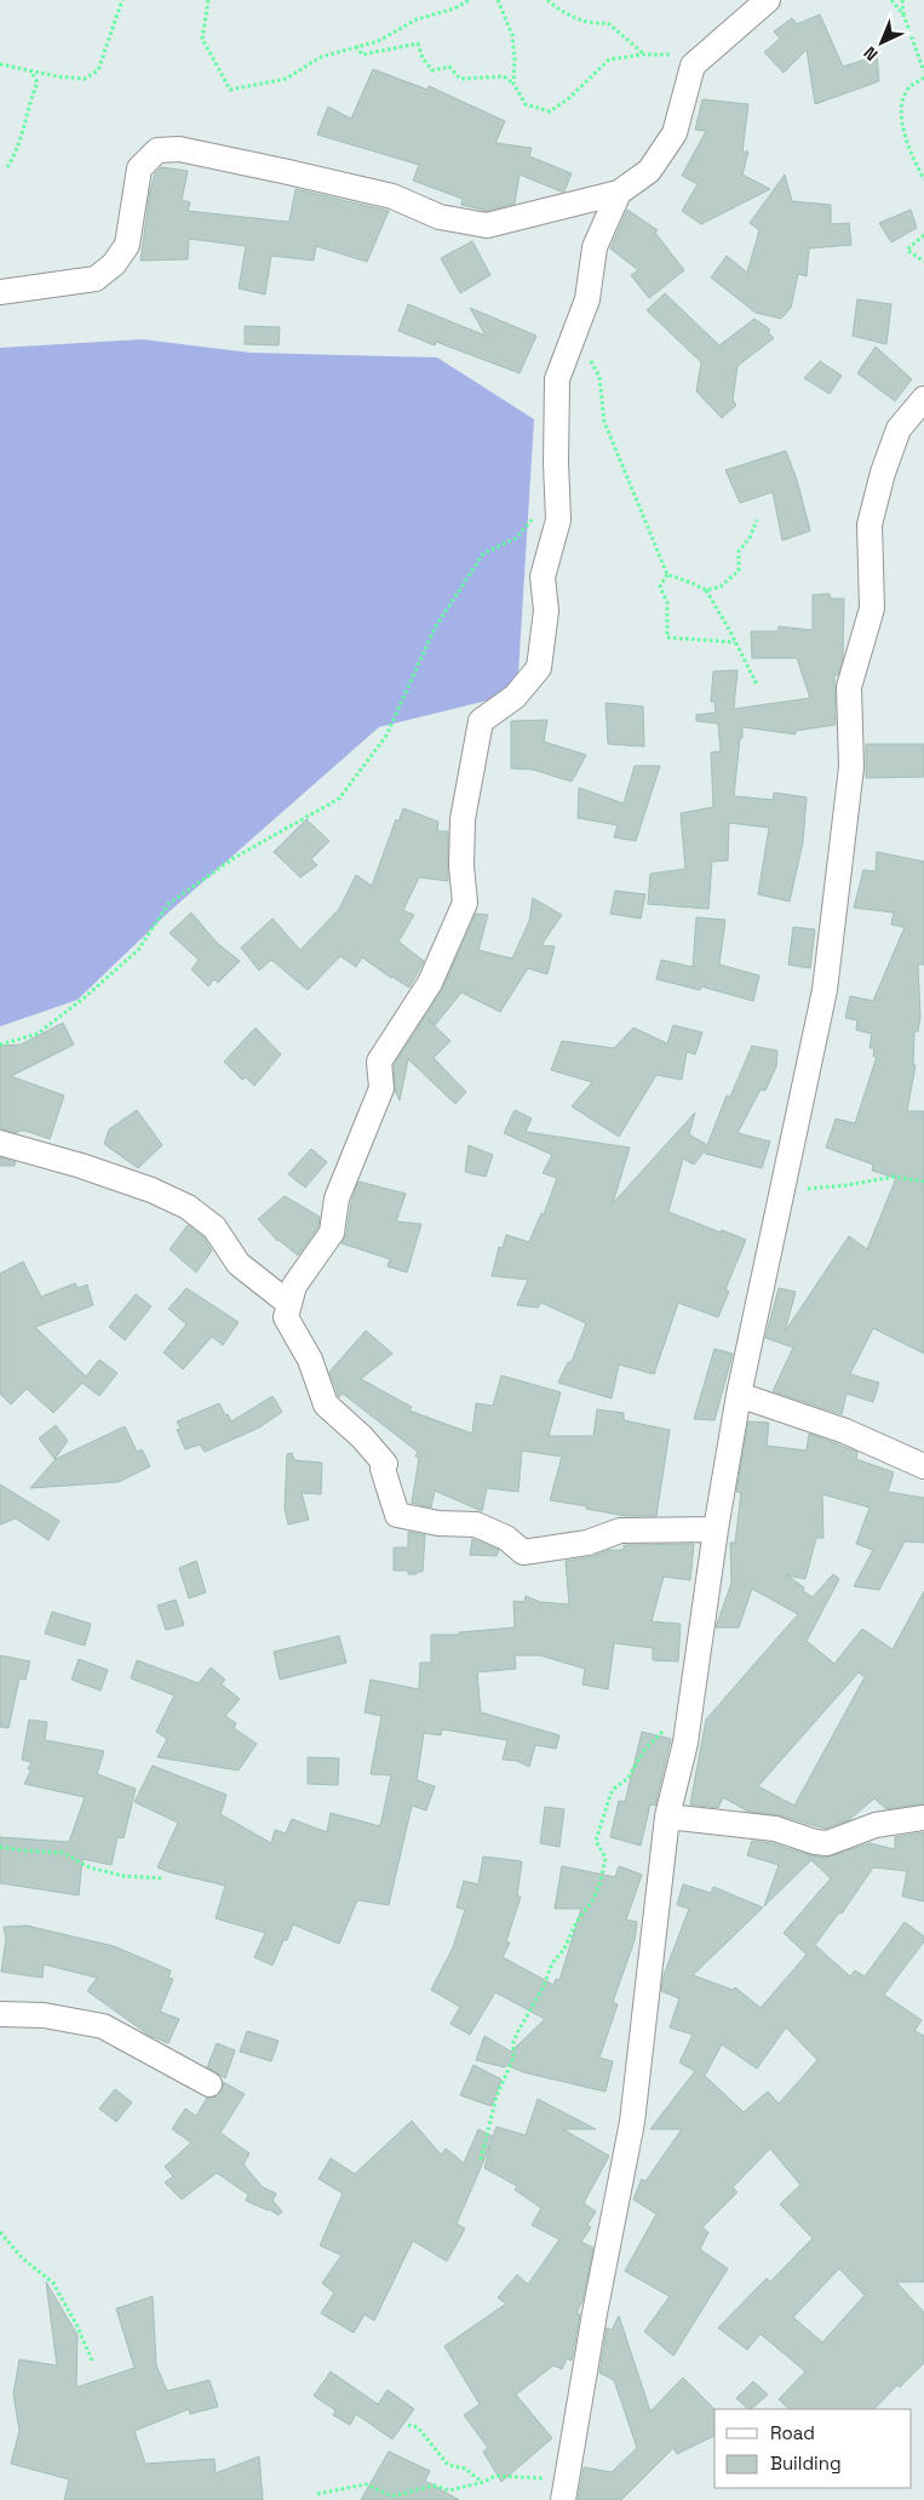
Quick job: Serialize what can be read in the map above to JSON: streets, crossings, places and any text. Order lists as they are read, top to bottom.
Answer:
{
  "legend": ["Road", "Building"],
  "north": "bottom left"
}
